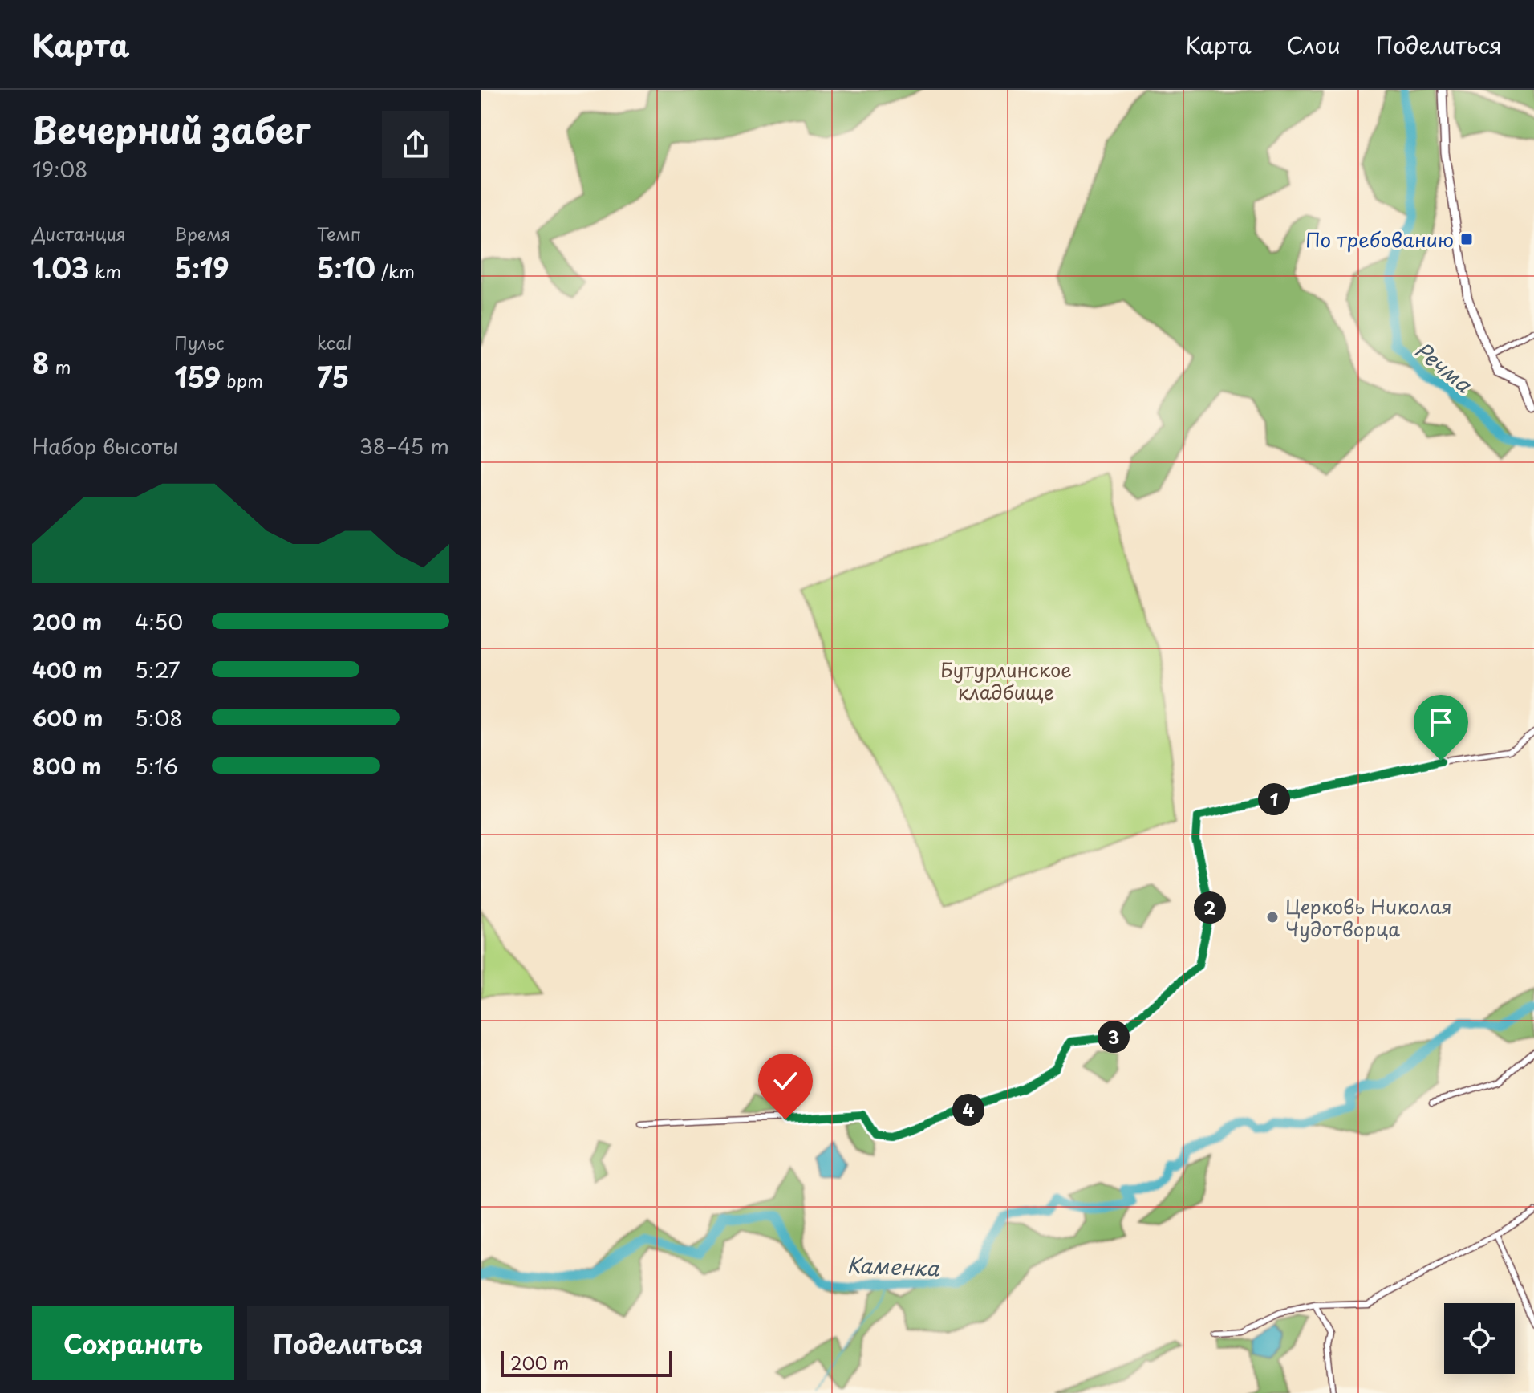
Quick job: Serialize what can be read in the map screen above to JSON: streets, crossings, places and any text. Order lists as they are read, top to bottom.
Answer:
{
  "water": ["Речма", "Каменка"],
  "parks": ["Бутурлинское кладбище"],
  "places": {
    "transit": ["По требованию"],
    "other": ["Церковь Николая Чудотворца"]
  },
  "scale_bar": "200 m",
  "page": {
    "header": "Карта",
    "nav": ["Карта", "Слои", "Поделиться"],
    "heading": ["Вечерний забег", "19:08"],
    "stats": [
      ["Дистанция", "1.03 km"],
      ["Время", "5:19"],
      ["Темп", "5:10 /km"],
      ["8 m"],
      ["Пульс", "159 bpm"],
      ["kcal", "75"]
    ],
    "chart": ["Набор высоты", "38–45 m"],
    "list": [
      {
        "name": "200 m",
        "note": "4:50"
      },
      {
        "name": "400 m",
        "note": "5:27"
      },
      {
        "name": "600 m",
        "note": "5:08"
      },
      {
        "name": "800 m",
        "note": "5:16"
      }
    ],
    "pins": [
      "1",
      "2",
      "3",
      "4"
    ],
    "buttons": ["Сохранить", "Поделиться"],
    "scale": "200 m"
  }
}
